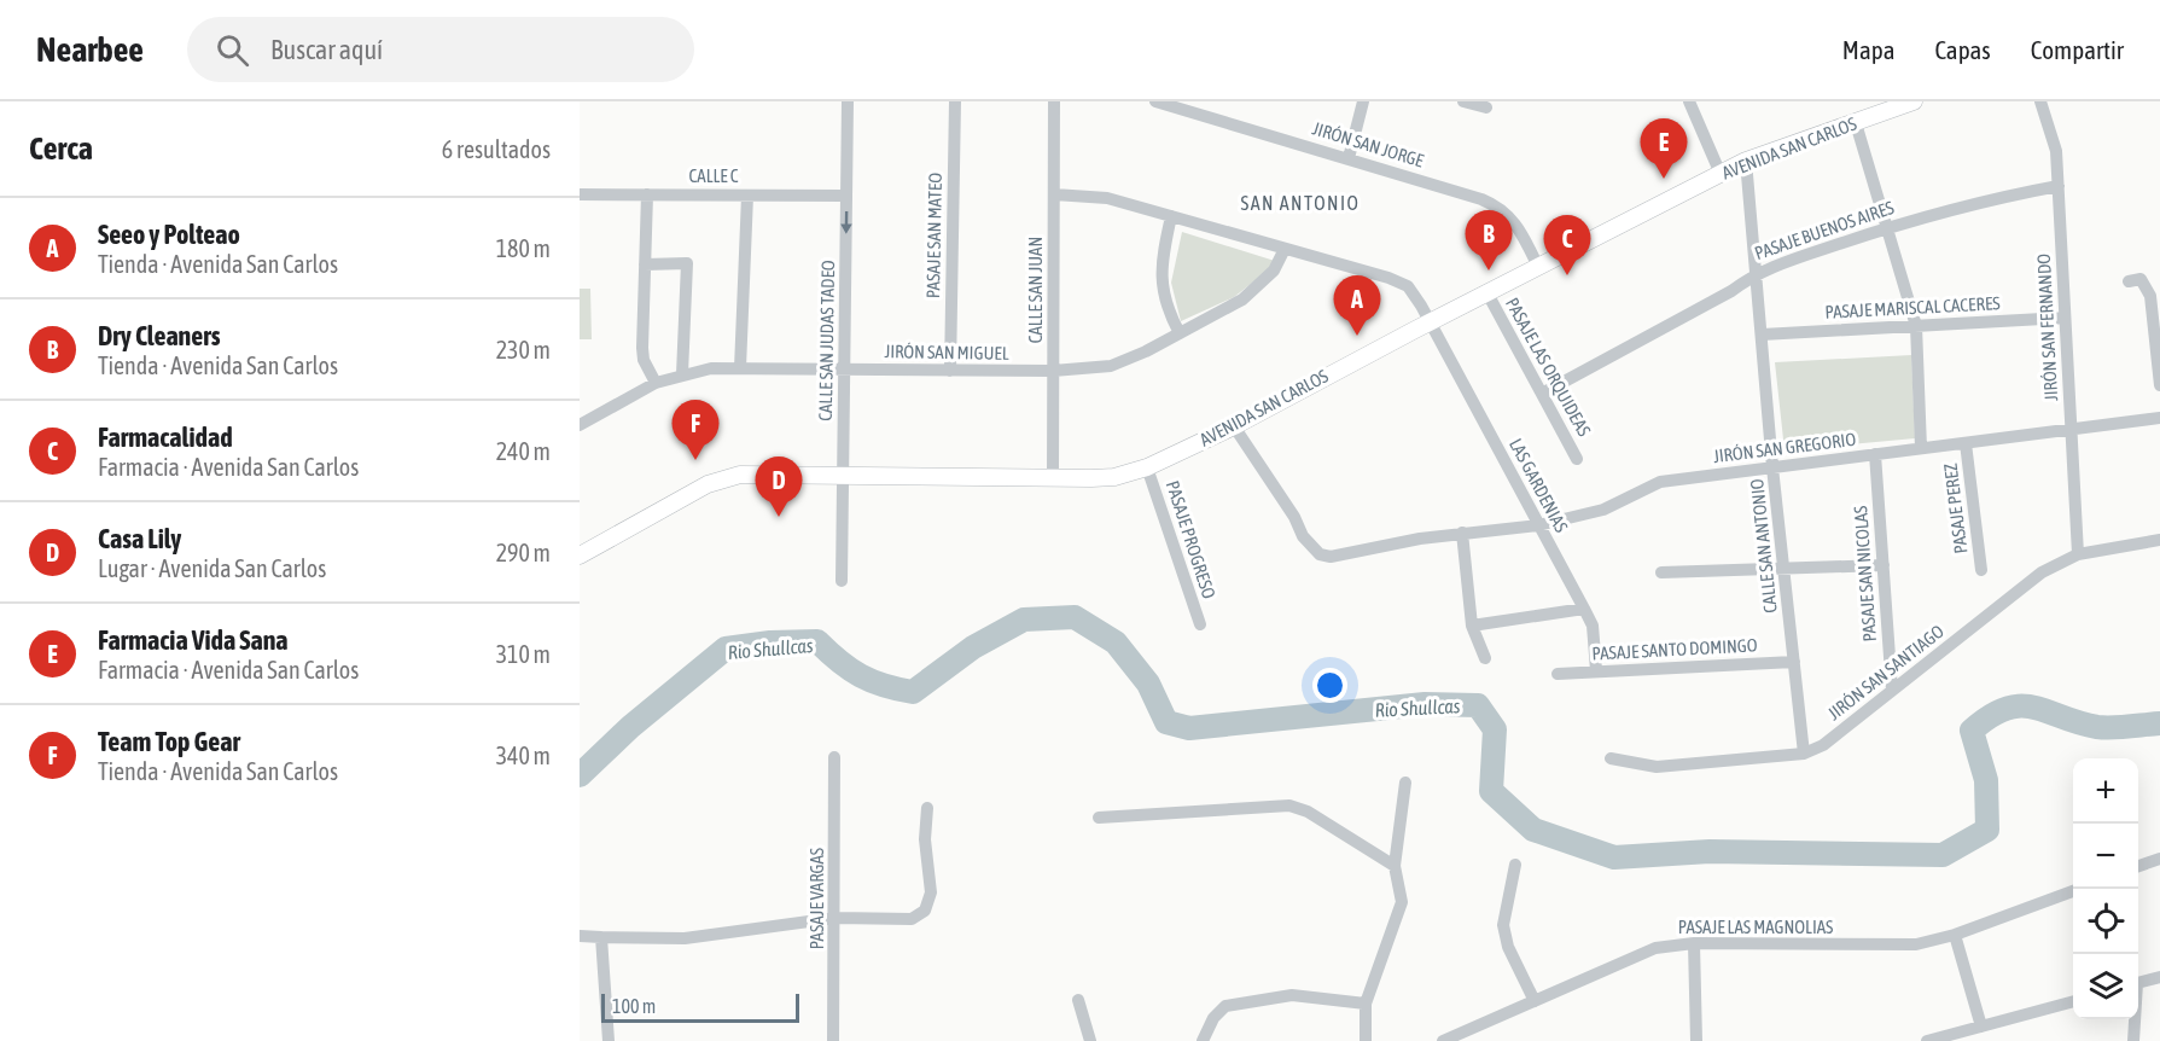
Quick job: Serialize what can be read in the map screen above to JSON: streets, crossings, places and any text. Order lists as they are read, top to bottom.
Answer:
{
  "streets": {
    "main road": ["AVENIDA SAN CARLOS"],
    "street": [
      "JIRÓN SAN JORGE",
      "CALLE C",
      "PASAJE BUENOS AIRES",
      "PASAJE SAN MATEO",
      "CALLE SAN JUAN",
      "PASAJE MARISCAL CACERES",
      "JIRÓN SAN FERNANDO",
      "CALLE SAN JUDAS TADEO",
      "JIRÓN SAN MIGUEL",
      "PASAJE LAS ORQUIDEAS",
      "JIRÓN SAN GREGORIO",
      "LAS GARDENIAS",
      "PASAJE PEREZ",
      "PASAJE PROGRESO",
      "CALLE SAN ANTONIO",
      "PASAJE SAN NICOLAS",
      "PASAJE SANTO DOMINGO",
      "JIRÓN SAN SANTIAGO",
      "PASAJE VARGAS",
      "PASAJE LAS MAGNOLIAS"
    ]
  },
  "crossings": [
    ["JIRÓN SAN JORGE", "AVENIDA SAN CARLOS"],
    ["AVENIDA SAN CARLOS", "CALLE SAN JUAN"],
    ["AVENIDA SAN CARLOS", "CALLE SAN JUDAS TADEO"],
    ["AVENIDA SAN CARLOS", "PASAJE LAS ORQUIDEAS"],
    ["AVENIDA SAN CARLOS", "JIRÓN SAN GREGORIO"],
    ["AVENIDA SAN CARLOS", "LAS GARDENIAS"],
    ["AVENIDA SAN CARLOS", "PASAJE PROGRESO"],
    ["AVENIDA SAN CARLOS", "CALLE SAN ANTONIO"],
    ["CALLE C", "CALLE SAN JUDAS TADEO"],
    ["PASAJE BUENOS AIRES", "JIRÓN SAN FERNANDO"],
    ["PASAJE BUENOS AIRES", "PASAJE LAS ORQUIDEAS"],
    ["PASAJE BUENOS AIRES", "CALLE SAN ANTONIO"],
    ["PASAJE SAN MATEO", "JIRÓN SAN MIGUEL"],
    ["CALLE SAN JUAN", "JIRÓN SAN MIGUEL"],
    ["CALLE SAN JUAN", "LAS GARDENIAS"],
    ["PASAJE MARISCAL CACERES", "JIRÓN SAN FERNANDO"],
    ["PASAJE MARISCAL CACERES", "CALLE SAN ANTONIO"],
    ["JIRÓN SAN FERNANDO", "JIRÓN SAN GREGORIO"],
    ["JIRÓN SAN FERNANDO", "JIRÓN SAN SANTIAGO"],
    ["CALLE SAN JUDAS TADEO", "JIRÓN SAN MIGUEL"],
    ["JIRÓN SAN MIGUEL", "LAS GARDENIAS"],
    ["JIRÓN SAN GREGORIO", "LAS GARDENIAS"],
    ["JIRÓN SAN GREGORIO", "PASAJE PEREZ"],
    ["JIRÓN SAN GREGORIO", "CALLE SAN ANTONIO"],
    ["JIRÓN SAN GREGORIO", "PASAJE SAN NICOLAS"],
    ["LAS GARDENIAS", "PASAJE SANTO DOMINGO"],
    ["CALLE SAN ANTONIO", "PASAJE SANTO DOMINGO"],
    ["CALLE SAN ANTONIO", "JIRÓN SAN SANTIAGO"],
    ["PASAJE SAN NICOLAS", "JIRÓN SAN SANTIAGO"]
  ],
  "districts": ["SAN ANTONIO"],
  "water": ["Rio Shullcas"],
  "scale_bar": "100 m",
  "page": {
    "header": "Nearbee",
    "search": "Buscar aquí",
    "nav": ["Mapa", "Capas", "Compartir"],
    "heading": ["Cerca", "6 resultados"],
    "pins": [
      "E",
      "B",
      "C",
      "A",
      "F",
      "D"
    ],
    "list": [
      {
        "mark": "A",
        "name": "Seeo y Polteao",
        "note": "Tienda · Avenida San Carlos",
        "value": "180 m"
      },
      {
        "mark": "B",
        "name": "Dry Cleaners",
        "note": "Tienda · Avenida San Carlos",
        "value": "230 m"
      },
      {
        "mark": "C",
        "name": "Farmacalidad",
        "note": "Farmacia · Avenida San Carlos",
        "value": "240 m"
      },
      {
        "mark": "D",
        "name": "Casa Lily",
        "note": "Lugar · Avenida San Carlos",
        "value": "290 m"
      },
      {
        "mark": "E",
        "name": "Farmacia Vida Sana",
        "note": "Farmacia · Avenida San Carlos",
        "value": "310 m"
      },
      {
        "mark": "F",
        "name": "Team Top Gear",
        "note": "Tienda · Avenida San Carlos",
        "value": "340 m"
      }
    ],
    "map_buttons": ["+", "−"],
    "scale": "100 m"
  }
}
